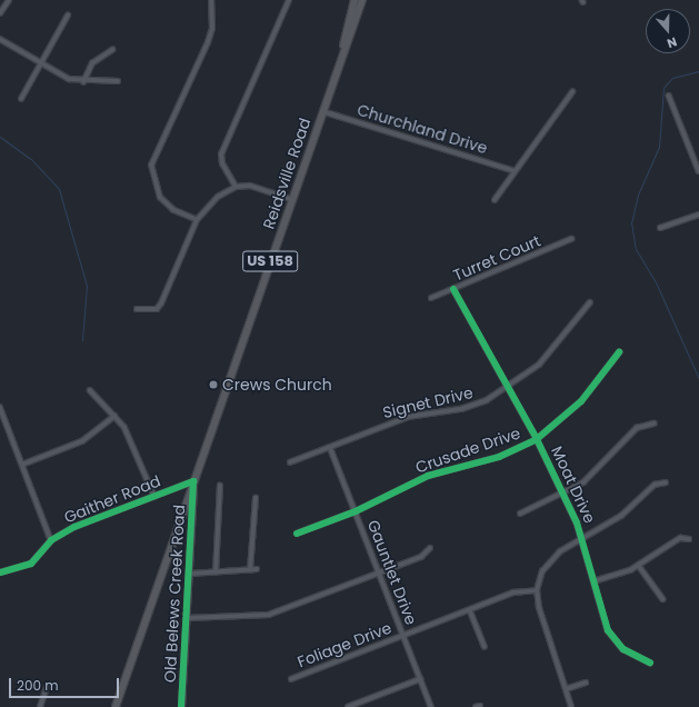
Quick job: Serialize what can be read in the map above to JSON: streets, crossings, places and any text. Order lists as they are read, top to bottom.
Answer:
{
  "streets": {
    "highway": ["Reidsville Road", "US 158"],
    "street": [
      "Churchland Drive",
      "Turret Court",
      "Signet Drive",
      "Crusade Drive",
      "Moat Drive",
      "Gaither Road",
      "Gauntlet Drive",
      "Old Belews Creek Road",
      "Foliage Drive"
    ]
  },
  "crossings": [
    ["Churchland Drive", "Reidsville Road"],
    ["Reidsville Road", "Gaither Road"],
    ["Reidsville Road", "Old Belews Creek Road"],
    ["Turret Court", "Moat Drive"],
    ["Signet Drive", "Moat Drive"],
    ["Signet Drive", "Gauntlet Drive"],
    ["Crusade Drive", "Moat Drive"],
    ["Crusade Drive", "Gauntlet Drive"],
    ["Gaither Road", "Old Belews Creek Road"],
    ["Gauntlet Drive", "Foliage Drive"]
  ],
  "places": ["Crews Church"],
  "scale_bar": "200 m",
  "north": "bottom"
}
